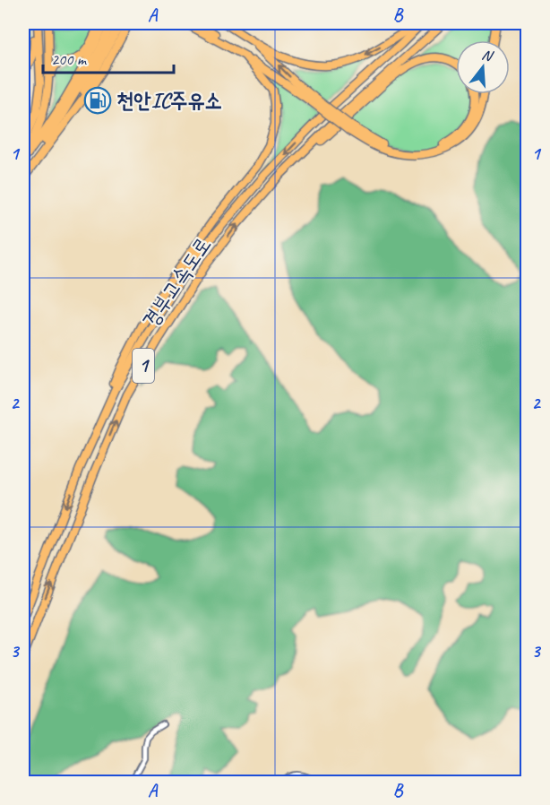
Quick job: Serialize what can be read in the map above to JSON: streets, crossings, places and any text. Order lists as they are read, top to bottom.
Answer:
{
  "streets": {
    "highway": ["경부고속도로", "1"]
  },
  "places": {
    "fuel station": ["천안IC주유소"]
  },
  "scale_bar": "200 m",
  "north": "top",
  "grid": {
    "columns": ["A", "B"],
    "rows": ["1", "2", "3"]
  }
}
